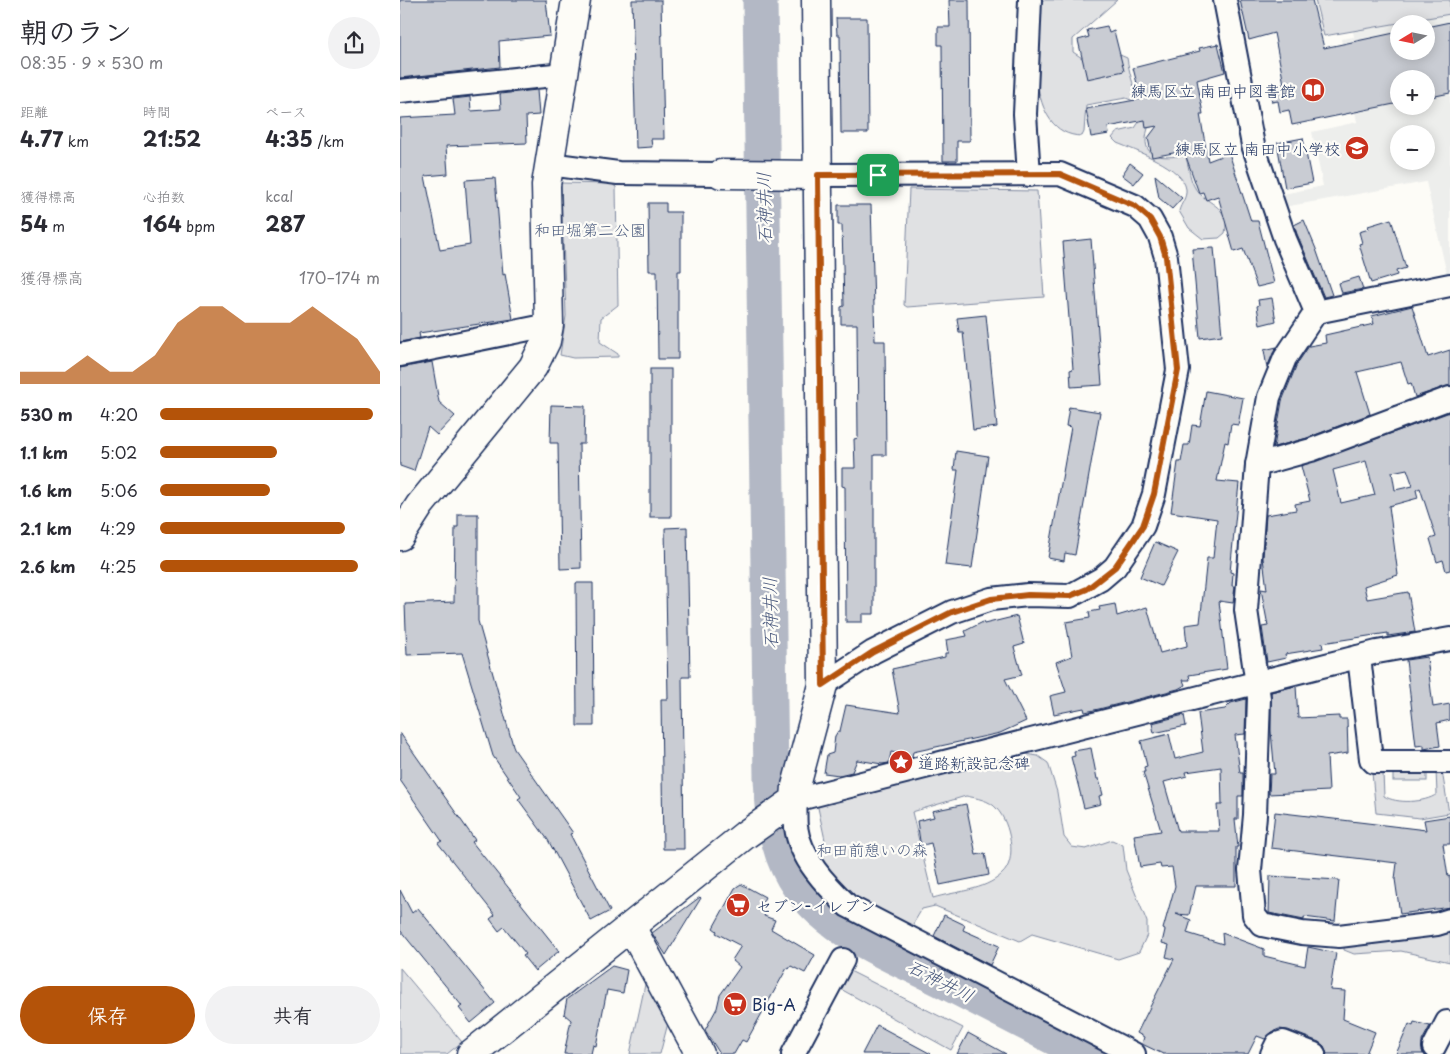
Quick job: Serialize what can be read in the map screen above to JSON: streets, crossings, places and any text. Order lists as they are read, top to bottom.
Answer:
{
  "water": ["石神井川"],
  "parks": ["和田堀第二公園", "和田前憩いの森"],
  "places": {
    "library": ["練馬区立 南田中図書館"],
    "school or university": ["練馬区立 南田中小学校"],
    "place": ["道路新設記念碑"],
    "supermarket": ["セブン-イレブン", "Big-A"]
  },
  "north": "left",
  "page": {
    "heading": ["朝のラン", "08:35 · 9 × 530 m"],
    "map_buttons": ["+", "−"],
    "stats": [
      ["距離", "4.77 km"],
      ["時間", "21:52"],
      ["ペース", "4:35 /km"],
      ["獲得標高", "54 m"],
      ["心拍数", "164 bpm"],
      ["kcal", "287"]
    ],
    "chart": ["獲得標高", "170–174 m"],
    "list": [
      {
        "name": "530 m",
        "note": "4:20"
      },
      {
        "name": "1.1 km",
        "note": "5:02"
      },
      {
        "name": "1.6 km",
        "note": "5:06"
      },
      {
        "name": "2.1 km",
        "note": "4:29"
      },
      {
        "name": "2.6 km",
        "note": "4:25"
      }
    ],
    "buttons": ["保存", "共有"]
  }
}
